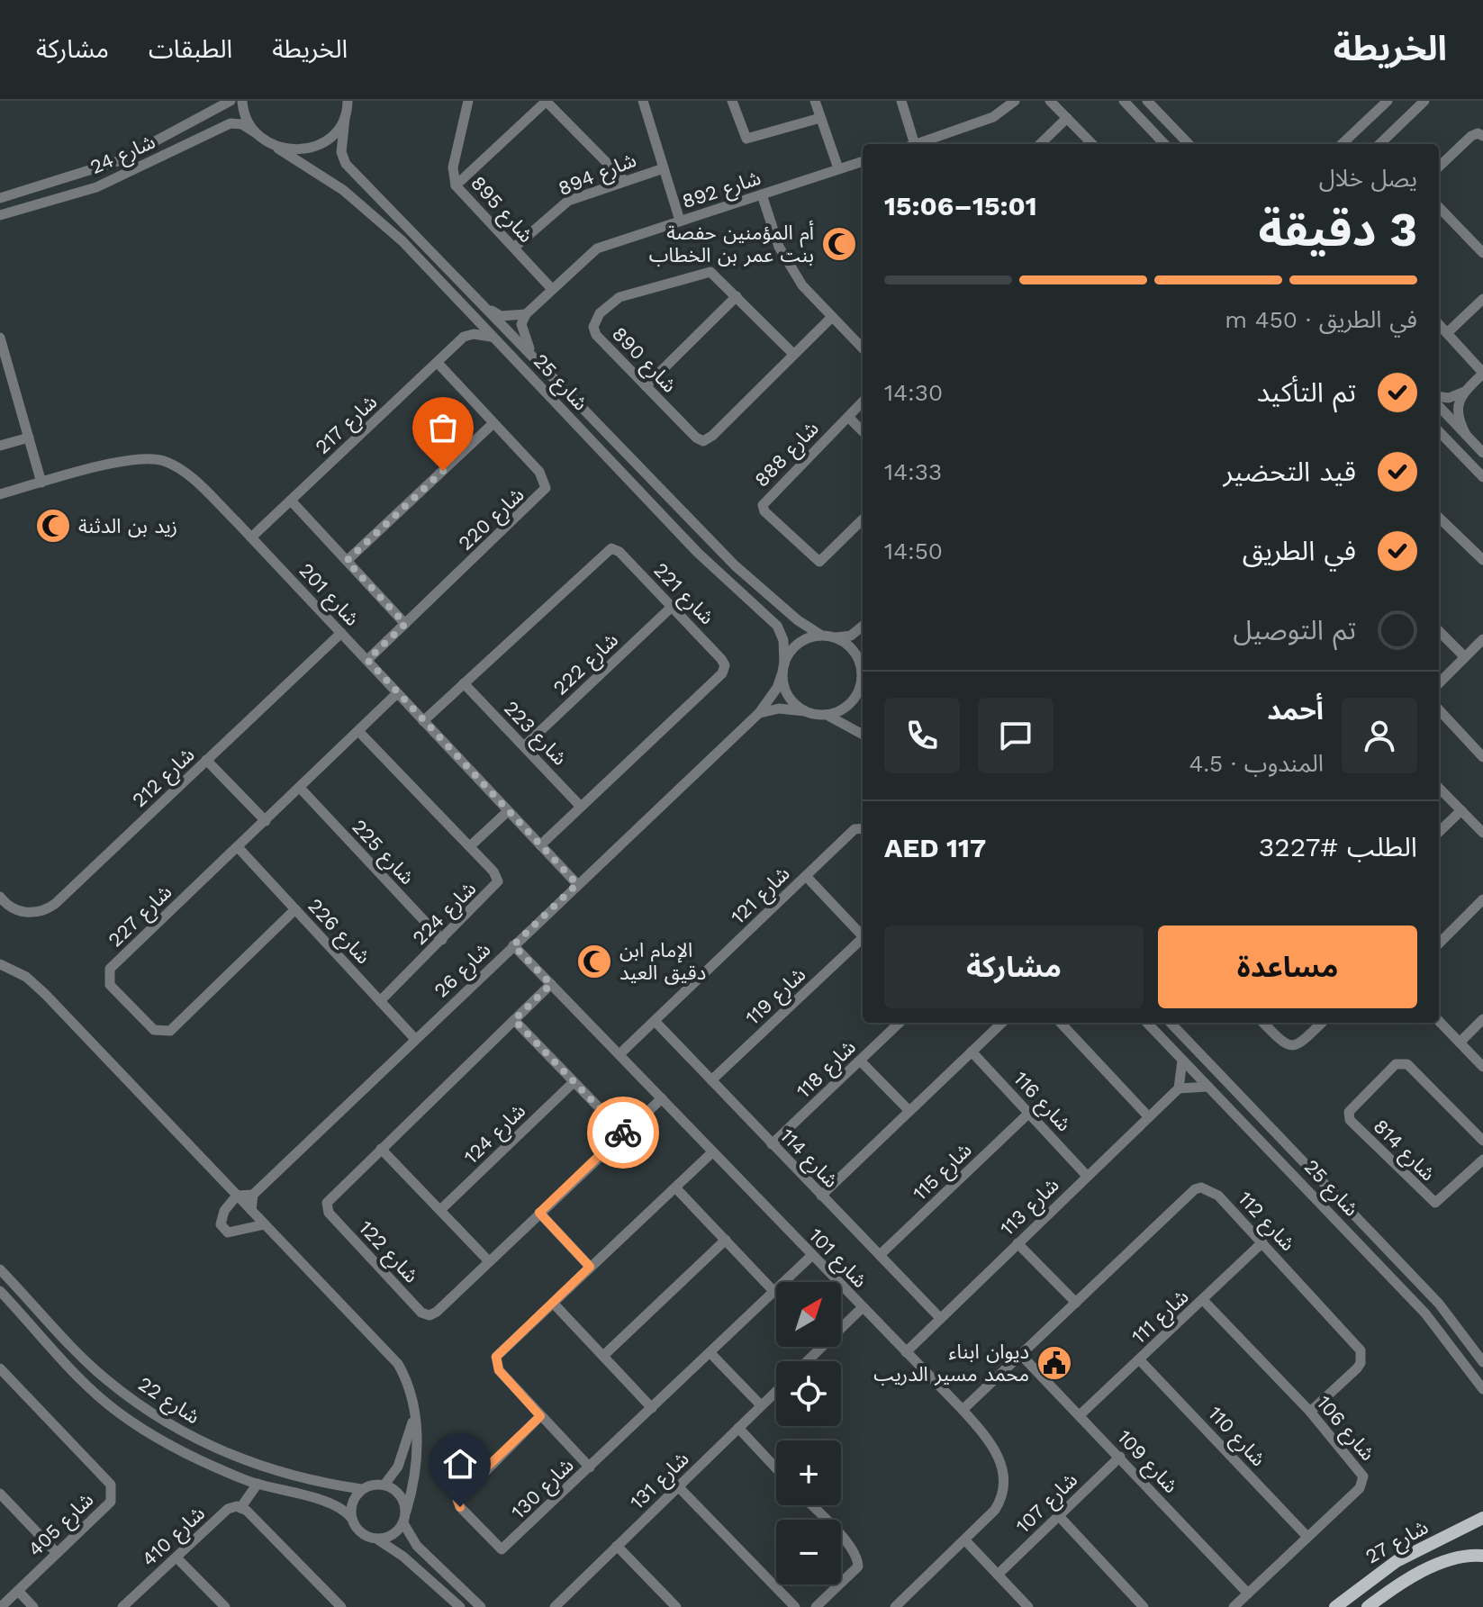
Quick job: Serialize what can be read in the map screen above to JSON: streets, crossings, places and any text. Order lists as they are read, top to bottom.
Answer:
{
  "streets": {
    "main road": ["شارع 27"],
    "street": [
      "شارع 24",
      "شارع 894",
      "شارع 892",
      "شارع 895",
      "شارع 890",
      "شارع 25",
      "شارع 217",
      "شارع 888",
      "شارع 220",
      "شارع 221",
      "شارع 201",
      "شارع 222",
      "شارع 223",
      "شارع 212",
      "شارع 225",
      "شارع 121",
      "شارع 224",
      "شارع 227",
      "شارع 226",
      "شارع 26",
      "شارع 119",
      "شارع 118",
      "شارع 116",
      "شارع 124",
      "شارع 814",
      "شارع 114",
      "شارع 115",
      "شارع 113",
      "شارع 112",
      "شارع 122",
      "شارع 101",
      "شارع 111",
      "شارع 22",
      "شارع 106",
      "شارع 110",
      "شارع 109",
      "شارع 131",
      "شارع 130",
      "شارع 107",
      "شارع 405",
      "شارع 410"
    ]
  },
  "crossings": [
    ["شارع 24", "شارع 25"],
    ["شارع 894", "شارع 895"],
    ["شارع 892", "شارع 895"],
    ["شارع 25", "شارع 26"],
    ["شارع 217", "شارع 220"],
    ["شارع 217", "شارع 201"],
    ["شارع 220", "شارع 201"],
    ["شارع 221", "شارع 201"],
    ["شارع 221", "شارع 222"],
    ["شارع 221", "شارع 223"],
    ["شارع 201", "شارع 212"],
    ["شارع 201", "شارع 227"],
    ["شارع 201", "شارع 26"],
    ["شارع 222", "شارع 223"],
    ["شارع 225", "شارع 224"],
    ["شارع 225", "شارع 227"],
    ["شارع 121", "شارع 114"],
    ["شارع 121", "شارع 101"],
    ["شارع 224", "شارع 227"],
    ["شارع 224", "شارع 226"],
    ["شارع 227", "شارع 226"],
    ["شارع 226", "شارع 26"],
    ["شارع 26", "شارع 101"],
    ["شارع 119", "شارع 114"],
    ["شارع 118", "شارع 114"],
    ["شارع 116", "شارع 115"],
    ["شارع 116", "شارع 113"],
    ["شارع 114", "شارع 115"],
    ["شارع 114", "شارع 113"],
    ["شارع 113", "شارع 101"],
    ["شارع 112", "شارع 101"],
    ["شارع 112", "شارع 111"],
    ["شارع 112", "شارع 106"],
    ["شارع 112", "شارع 109"],
    ["شارع 122", "شارع 101"],
    ["شارع 101", "شارع 130"],
    ["شارع 111", "شارع 106"],
    ["شارع 111", "شارع 110"],
    ["شارع 111", "شارع 109"],
    ["شارع 106", "شارع 110"],
    ["شارع 106", "شارع 109"],
    ["شارع 109", "شارع 107"]
  ],
  "places": {
    "mosque": ["أم المؤمنين حفصة بنت عمر بن الخطاب", "زيد بن الدثنة", "الإمام ابن دقيق العيد"],
    "public building": ["ديوان ابناء محمد مسير الدريب"]
  },
  "north": "top right",
  "page": {
    "header": "الخريطة",
    "nav": ["الخريطة", "الطبقات", "مشاركة"],
    "heading": ["3 دقيقة", "يصل خلال", "15:01–15:06"],
    "panel": [
      "أحمد",
      "المندوب · 4.5",
      "الطلب #3227",
      "AED 117"
    ],
    "bar": "في الطريق · 450 m",
    "list": [
      ["تم التأكيد", "14:30"],
      ["قيد التحضير", "14:33"],
      ["في الطريق", "14:50"],
      "تم التوصيل"
    ],
    "buttons": ["مساعدة", "مشاركة"],
    "map_buttons": ["+", "−"]
  }
}
